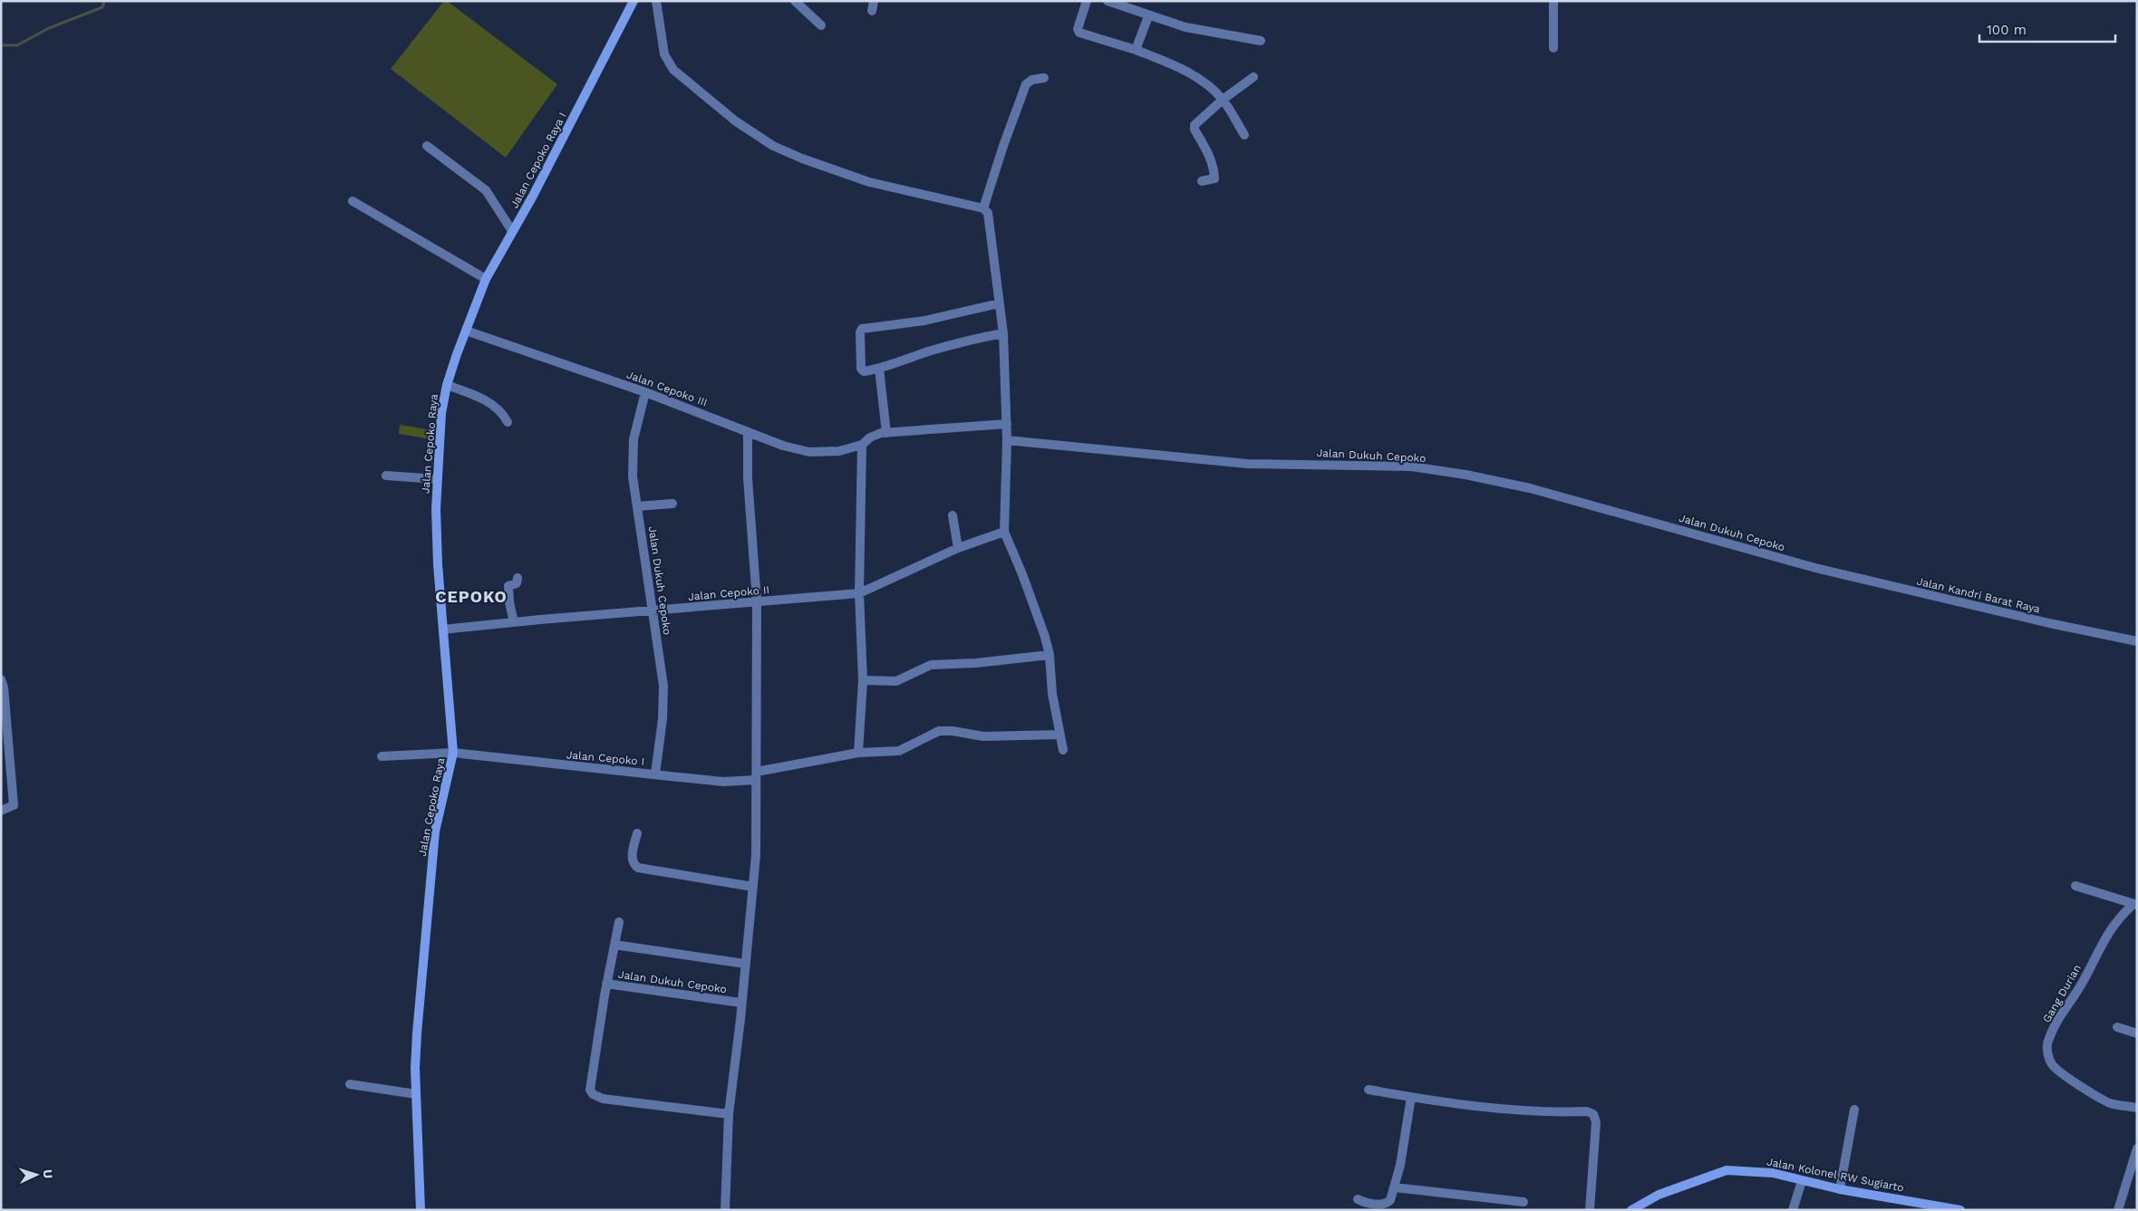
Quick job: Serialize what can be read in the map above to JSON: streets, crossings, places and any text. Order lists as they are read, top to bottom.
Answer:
{
  "streets": {
    "main road": ["Jalan Cepoko Raya I", "Jalan Cepoko Raya", "Jalan Kolonel RW Sugiarto"],
    "street": [
      "Jalan Cepoko III",
      "Jalan Dukuh Cepoko",
      "Jalan Cepoko II",
      "Jalan Kandri Barat Raya",
      "Jalan Cepoko I",
      "Gang Durian"
    ]
  },
  "crossings": [
    ["Jalan Cepoko Raya I", "Jalan Cepoko III"],
    ["Jalan Cepoko Raya I", "Jalan Cepoko Raya"],
    ["Jalan Cepoko III", "Jalan Cepoko Raya"],
    ["Jalan Cepoko III", "Jalan Dukuh Cepoko"],
    ["Jalan Cepoko Raya", "Jalan Cepoko II"],
    ["Jalan Cepoko Raya", "Jalan Cepoko I"],
    ["Jalan Dukuh Cepoko", "Jalan Cepoko II"],
    ["Jalan Dukuh Cepoko", "Jalan Kandri Barat Raya"],
    ["Jalan Dukuh Cepoko", "Jalan Cepoko I"]
  ],
  "districts": ["CEPOKO"],
  "scale_bar": "100 m",
  "north": "right"
}
